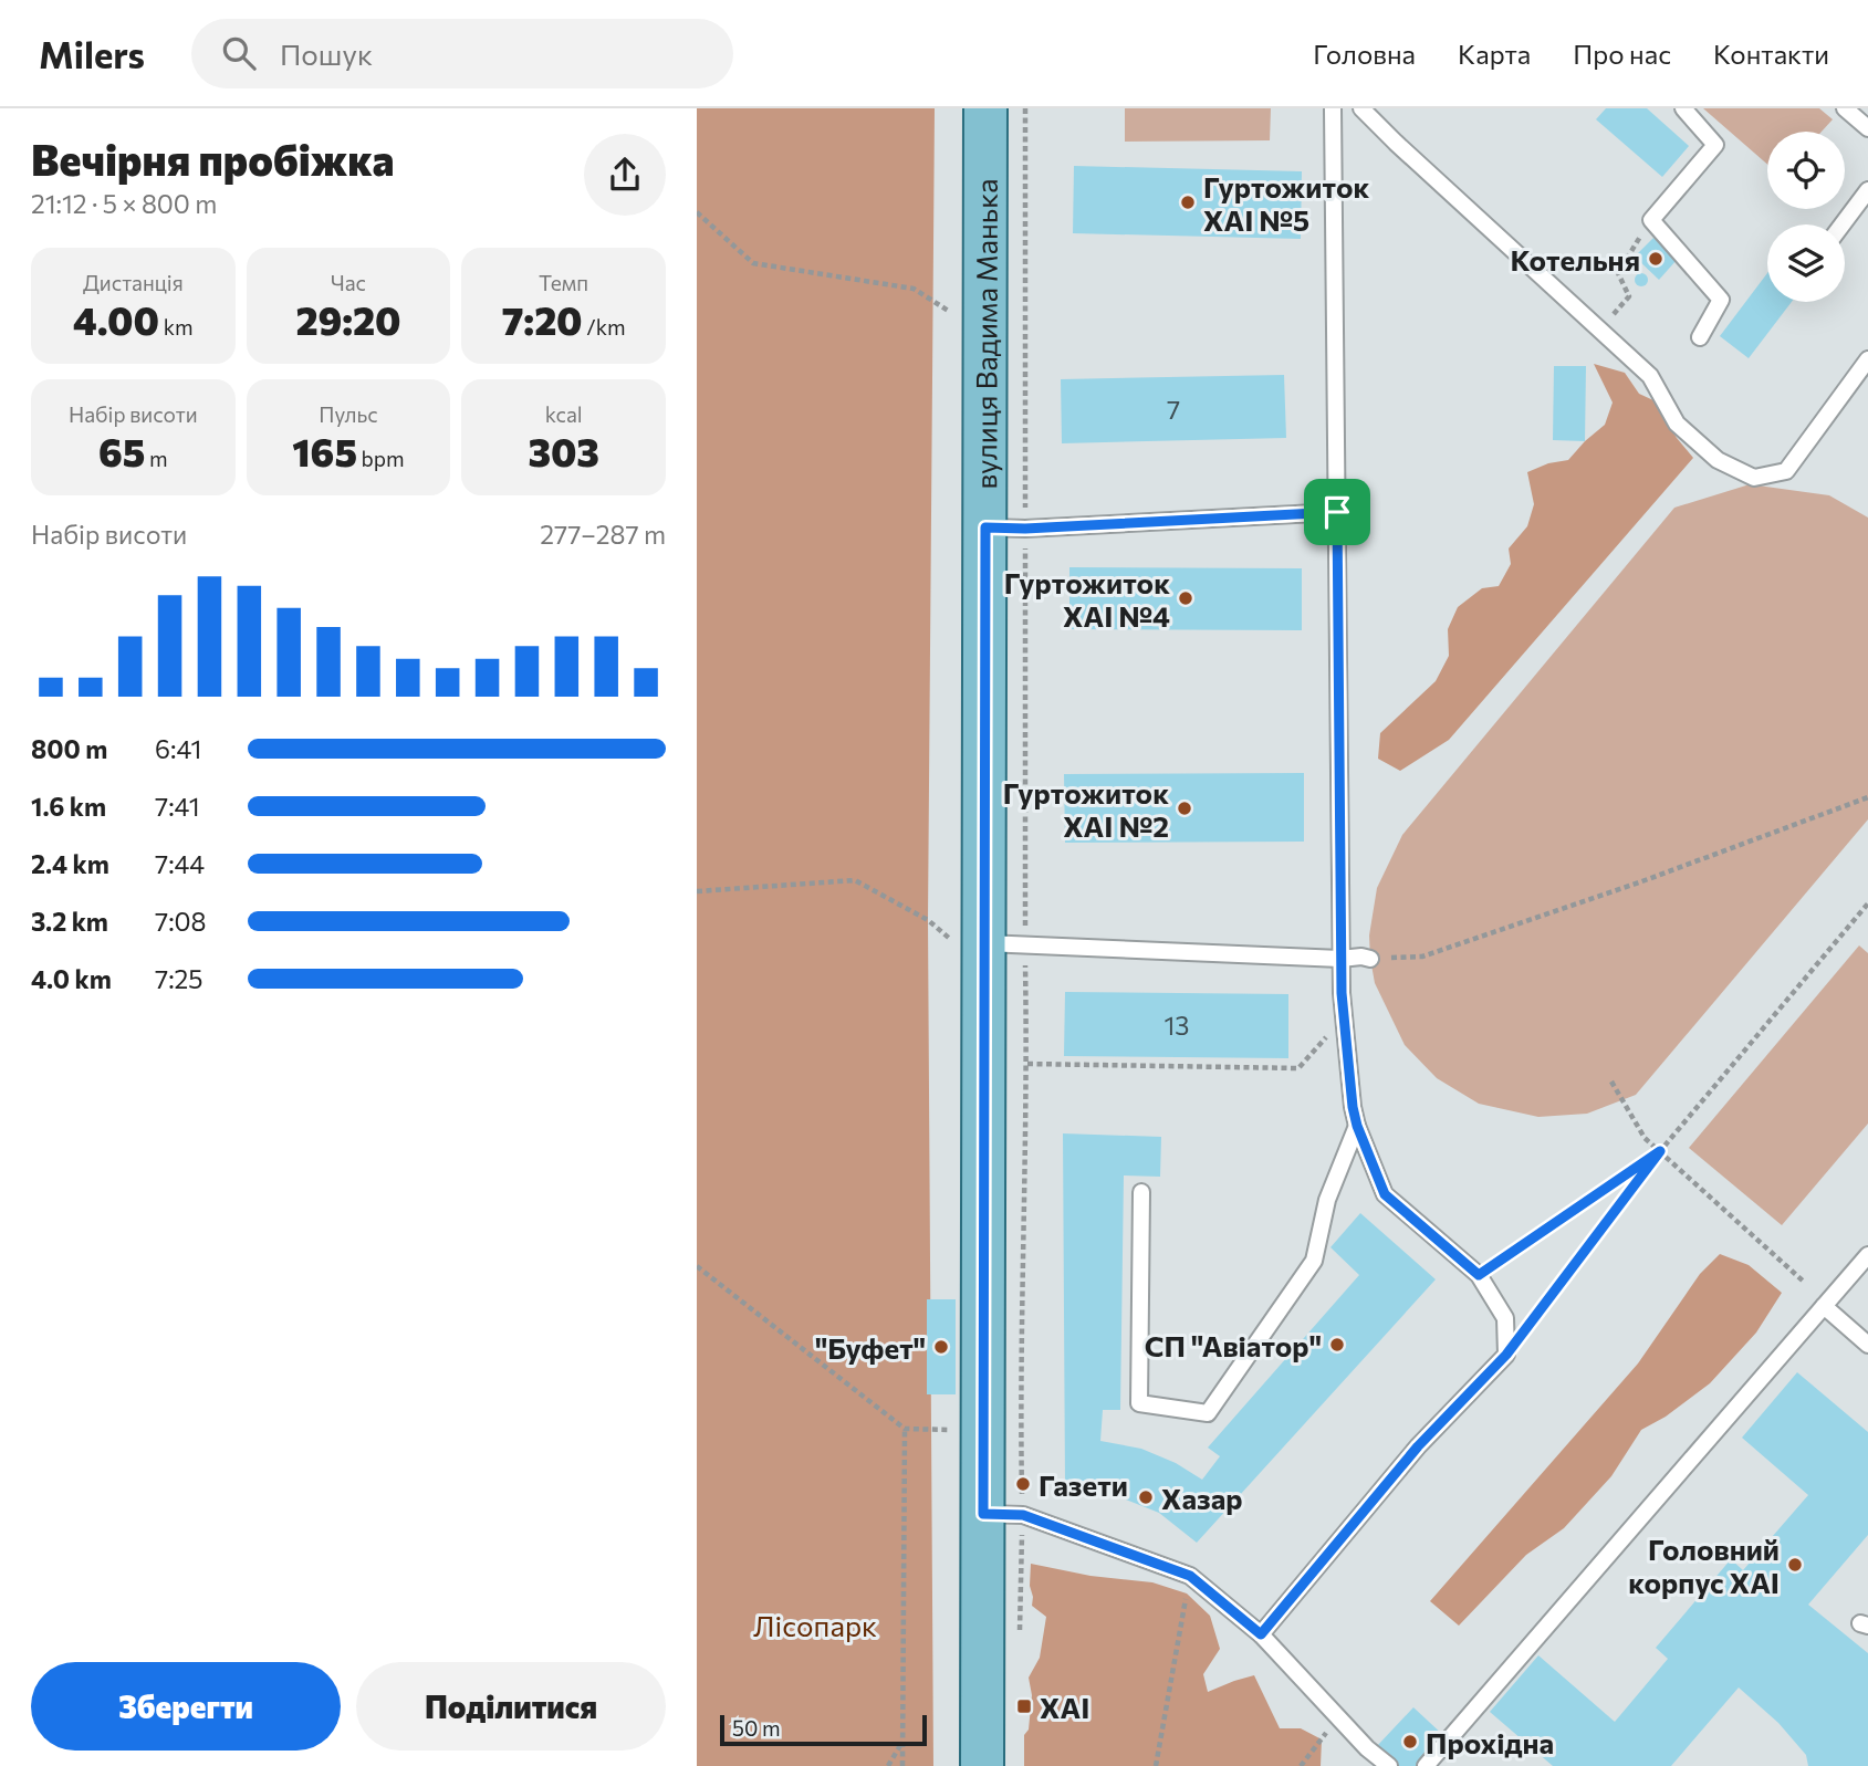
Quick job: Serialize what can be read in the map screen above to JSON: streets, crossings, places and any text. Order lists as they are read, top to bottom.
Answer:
{
  "streets": {
    "main road": ["вулиця Вадима Манька"]
  },
  "parks": ["Лісопарк"],
  "places": {
    "other": [
      "Гуртожиток ХАІ №5",
      "Котельня",
      "Гуртожиток ХАІ №4",
      "Гуртожиток ХАІ №2",
      "СП \"Авіатор\"",
      "\"Буфет\"",
      "Газети",
      "Хазар",
      "Головний корпус ХАІ",
      "Прохідна"
    ],
    "transit": ["ХАІ"]
  },
  "house_numbers": ["7", "13"],
  "scale_bar": "50 m",
  "page": {
    "header": "Milers",
    "search": "Пошук",
    "nav": [
      "Головна",
      "Карта",
      "Про нас",
      "Контакти"
    ],
    "heading": ["Вечірня пробіжка", "21:12 · 5 × 800 m"],
    "stats": [
      ["Дистанція", "4.00 km"],
      ["Час", "29:20"],
      ["Темп", "7:20 /km"],
      ["Набір висоти", "65 m"],
      ["Пульс", "165 bpm"],
      ["kcal", "303"]
    ],
    "chart": ["Набір висоти", "277–287 m"],
    "list": [
      {
        "name": "800 m",
        "note": "6:41"
      },
      {
        "name": "1.6 km",
        "note": "7:41"
      },
      {
        "name": "2.4 km",
        "note": "7:44"
      },
      {
        "name": "3.2 km",
        "note": "7:08"
      },
      {
        "name": "4.0 km",
        "note": "7:25"
      }
    ],
    "buttons": ["Зберегти", "Поділитися"],
    "scale": "50 m"
  }
}
